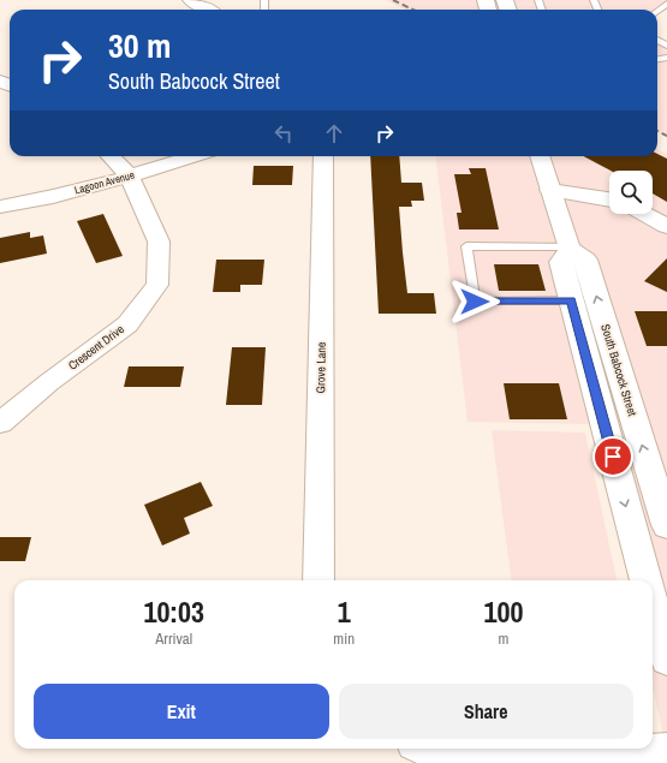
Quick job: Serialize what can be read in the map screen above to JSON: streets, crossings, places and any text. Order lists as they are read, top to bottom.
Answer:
{
  "streets": {
    "main road": ["South Babcock Street"],
    "street": ["Lagoon Avenue", "Crescent Drive", "Grove Lane"]
  },
  "crossings": [
    ["Lagoon Avenue", "Crescent Drive"]
  ],
  "page": {
    "turn": ["30 m", "South Babcock Street"],
    "eta": [
      "10:03",
      "Arrival",
      "1",
      "min",
      "100",
      "m"
    ],
    "buttons": ["Exit", "Share"]
  }
}
